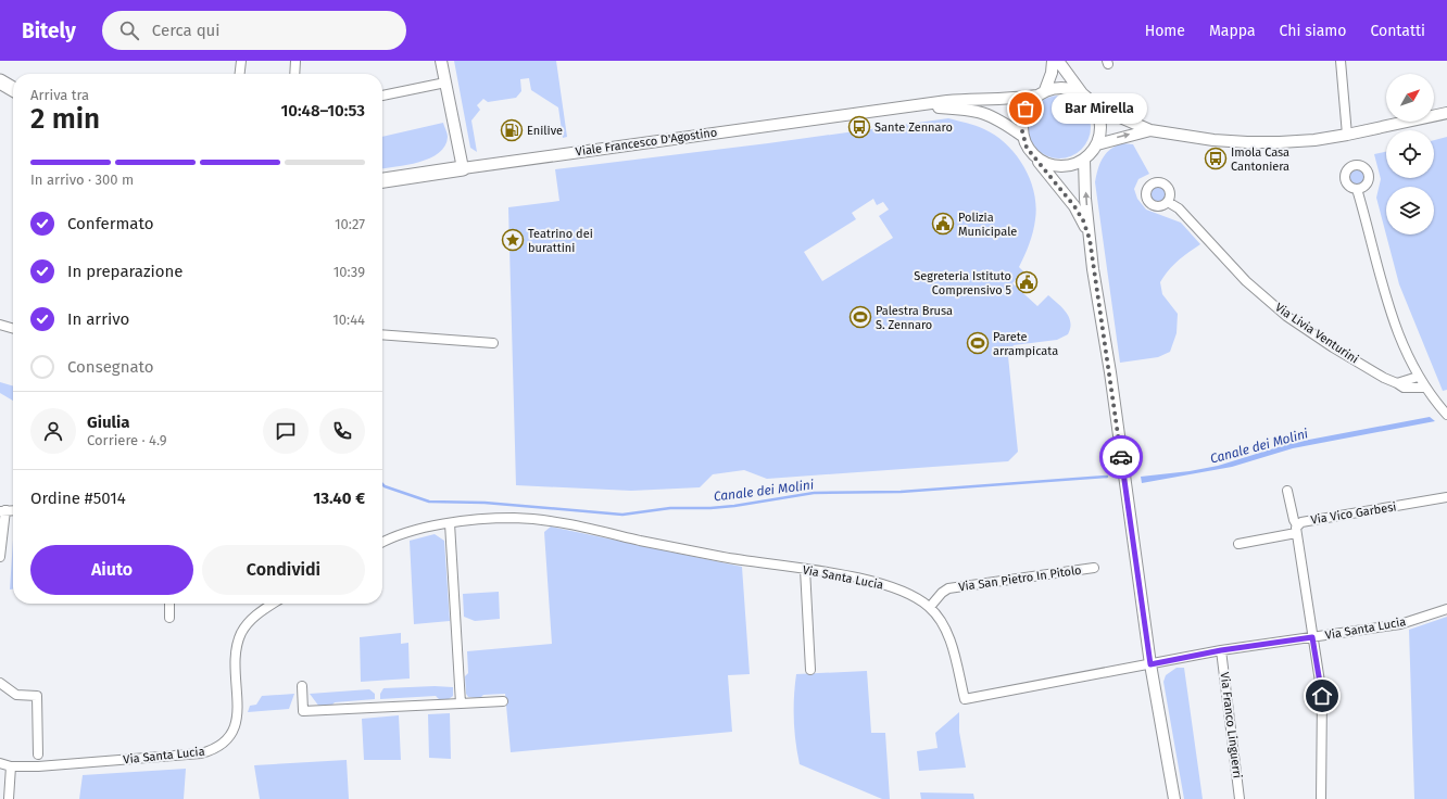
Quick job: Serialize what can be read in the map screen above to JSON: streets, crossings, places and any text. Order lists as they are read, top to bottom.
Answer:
{
  "streets": {
    "main road": ["Viale Francesco D'Agostino"],
    "street": [
      "Via Livia Venturini",
      "Via Vico Garbesi",
      "Via Santa Lucia",
      "Via San Pietro In Pitolo",
      "Via Franco Linguerri"
    ]
  },
  "crossings": [
    ["Via Vico Garbesi", "Via Santa Lucia"],
    ["Via Santa Lucia", "Via San Pietro In Pitolo"],
    ["Via Santa Lucia", "Via Franco Linguerri"]
  ],
  "water": ["Canale dei Molini"],
  "places": {
    "other": ["Bar Mirella"],
    "bus stop": ["Sante Zennaro", "Imola Casa Cantoniera"],
    "fuel station": ["Enilive"],
    "public building": ["Polizia Municipale", "Segreteria Istituto Comprensivo 5"],
    "place": ["Teatrino dei burattini"],
    "sports": ["Palestra Brusa S. Zennaro", "Parete arrampicata"]
  },
  "north": "top right",
  "page": {
    "header": "Bitely",
    "search": "Cerca qui",
    "nav": [
      "Home",
      "Mappa",
      "Chi siamo",
      "Contatti"
    ],
    "heading": ["2 min", "Arriva tra", "10:48–10:53"],
    "panel": [
      "Giulia",
      "Corriere · 4.9",
      "Ordine #5014",
      "13.40 €"
    ],
    "bubble": "Bar Mirella",
    "bar": "In arrivo · 300 m",
    "list": [
      ["Confermato", "10:27"],
      ["In preparazione", "10:39"],
      ["In arrivo", "10:44"],
      "Consegnato"
    ],
    "buttons": ["Aiuto", "Condividi"]
  }
}
